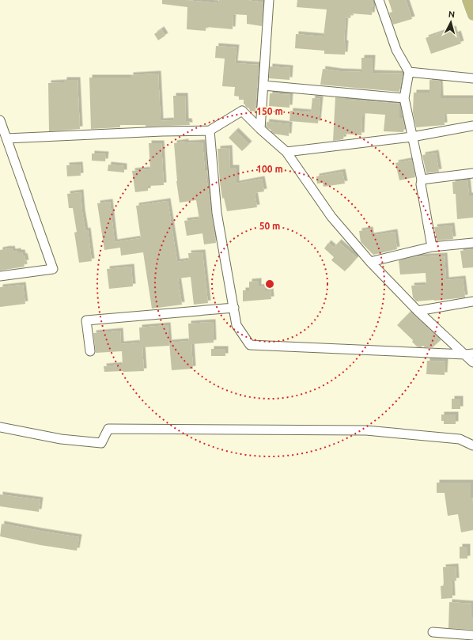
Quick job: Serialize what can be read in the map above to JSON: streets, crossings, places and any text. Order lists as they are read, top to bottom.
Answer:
{
  "north": "top",
  "rings": ["150 m", "100 m", "50 m"]
}
